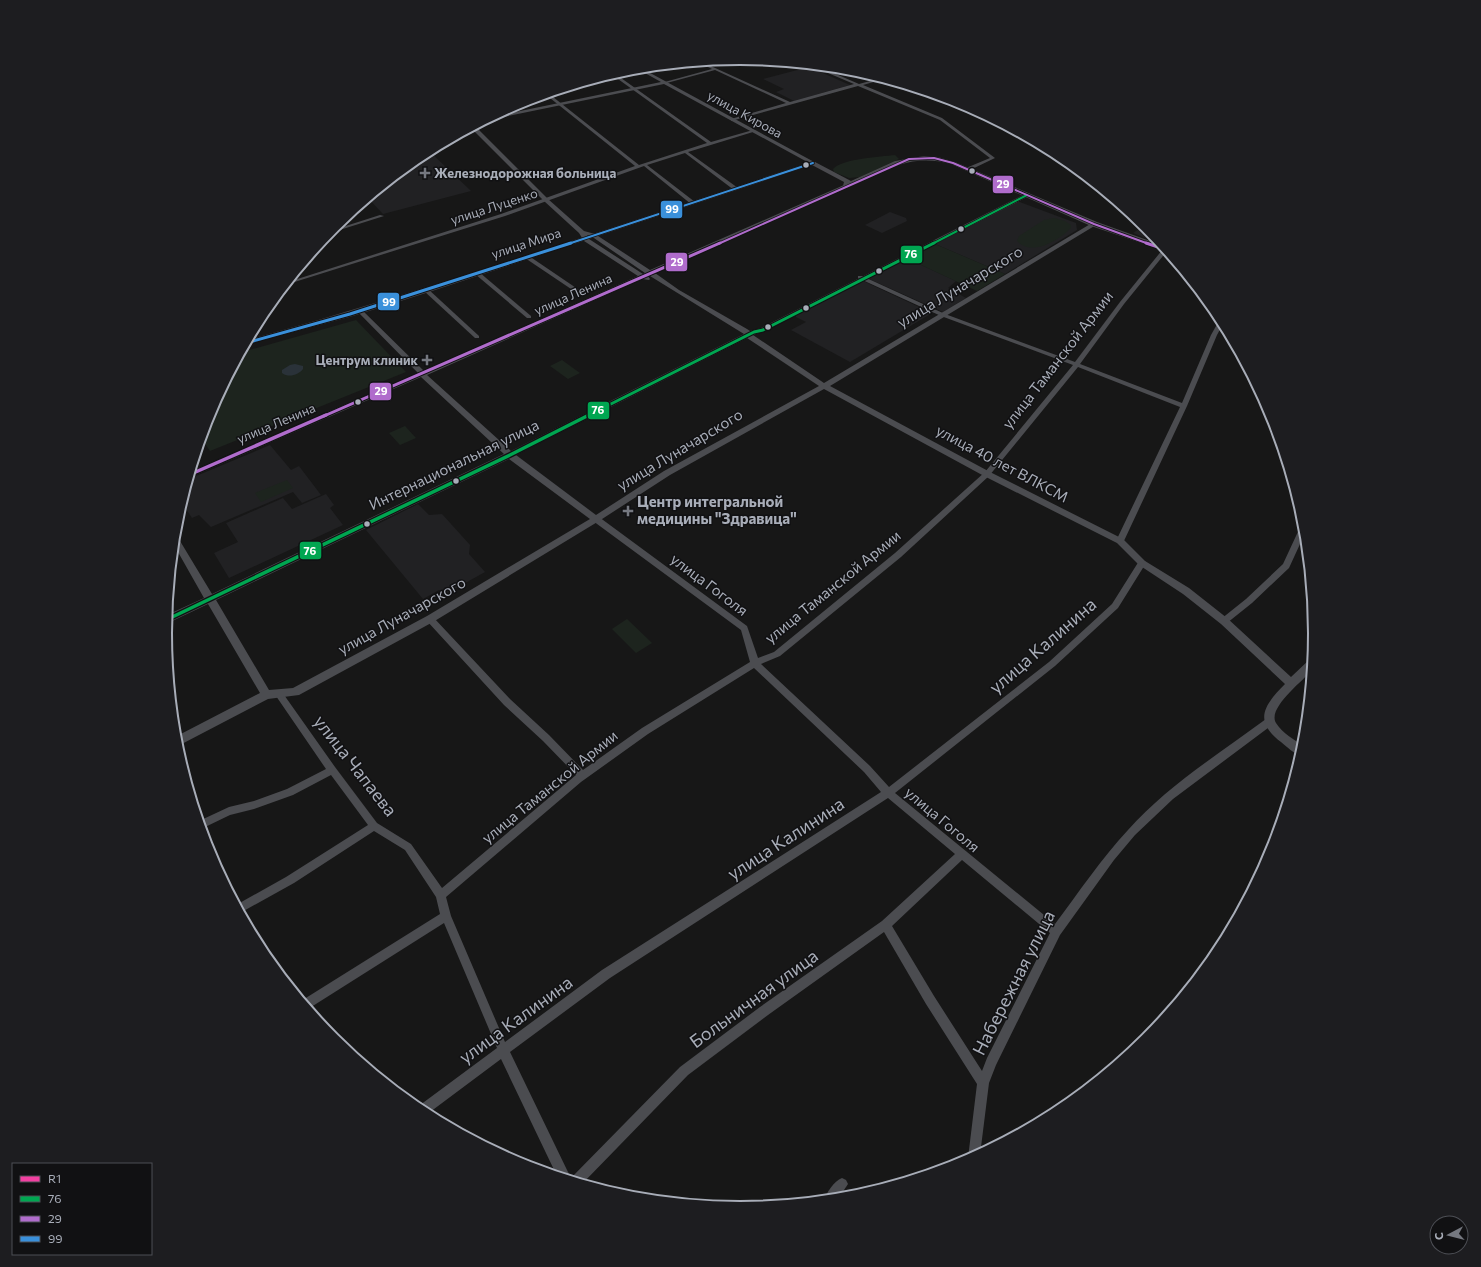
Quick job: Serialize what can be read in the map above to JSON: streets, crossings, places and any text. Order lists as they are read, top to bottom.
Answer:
{
  "streets": {
    "main road": ["улица Кирова", "улица Мира", "улица Ленина"],
    "street": [
      "улица Луценко",
      "улица Луначарского",
      "улица Таманской Армии",
      "улица 40 лет ВЛКСМ",
      "Интернациональная улица",
      "улица Гоголя",
      "улица Калинина",
      "улица Чапаева",
      "Набережная улица",
      "Больничная улица"
    ]
  },
  "crossings": [
    ["улица Кирова", "улица Луценко"],
    ["улица Кирова", "улица Мира"],
    ["улица Кирова", "улица Ленина"],
    ["улица Луценко", "улица 40 лет ВЛКСМ"],
    ["улица Мира", "улица 40 лет ВЛКСМ"],
    ["улица Мира", "улица Гоголя"],
    ["улица Луначарского", "улица Ленина"],
    ["улица Луначарского", "улица 40 лет ВЛКСМ"],
    ["улица Луначарского", "улица Гоголя"],
    ["улица Луначарского", "улица Чапаева"],
    ["улица Ленина", "улица 40 лет ВЛКСМ"],
    ["улица Ленина", "Интернациональная улица"],
    ["улица Ленина", "улица Гоголя"],
    ["улица Таманской Армии", "улица 40 лет ВЛКСМ"],
    ["улица Таманской Армии", "улица Гоголя"],
    ["улица Таманской Армии", "улица Чапаева"],
    ["улица 40 лет ВЛКСМ", "Интернациональная улица"],
    ["улица 40 лет ВЛКСМ", "улица Калинина"],
    ["Интернациональная улица", "улица Гоголя"],
    ["улица Гоголя", "улица Калинина"],
    ["улица Гоголя", "Набережная улица"],
    ["улица Гоголя", "Больничная улица"],
    ["улица Калинина", "улица Чапаева"]
  ],
  "places": {
    "health": ["Железнодорожная больница", "Центрум клиник", "Центр интегральной медицины \"Здравица\""]
  },
  "lines": ["transit line 29", "transit line 99", "transit line 76"],
  "legend": [
    "R1",
    "76",
    "29",
    "99"
  ],
  "north": "left"
}
